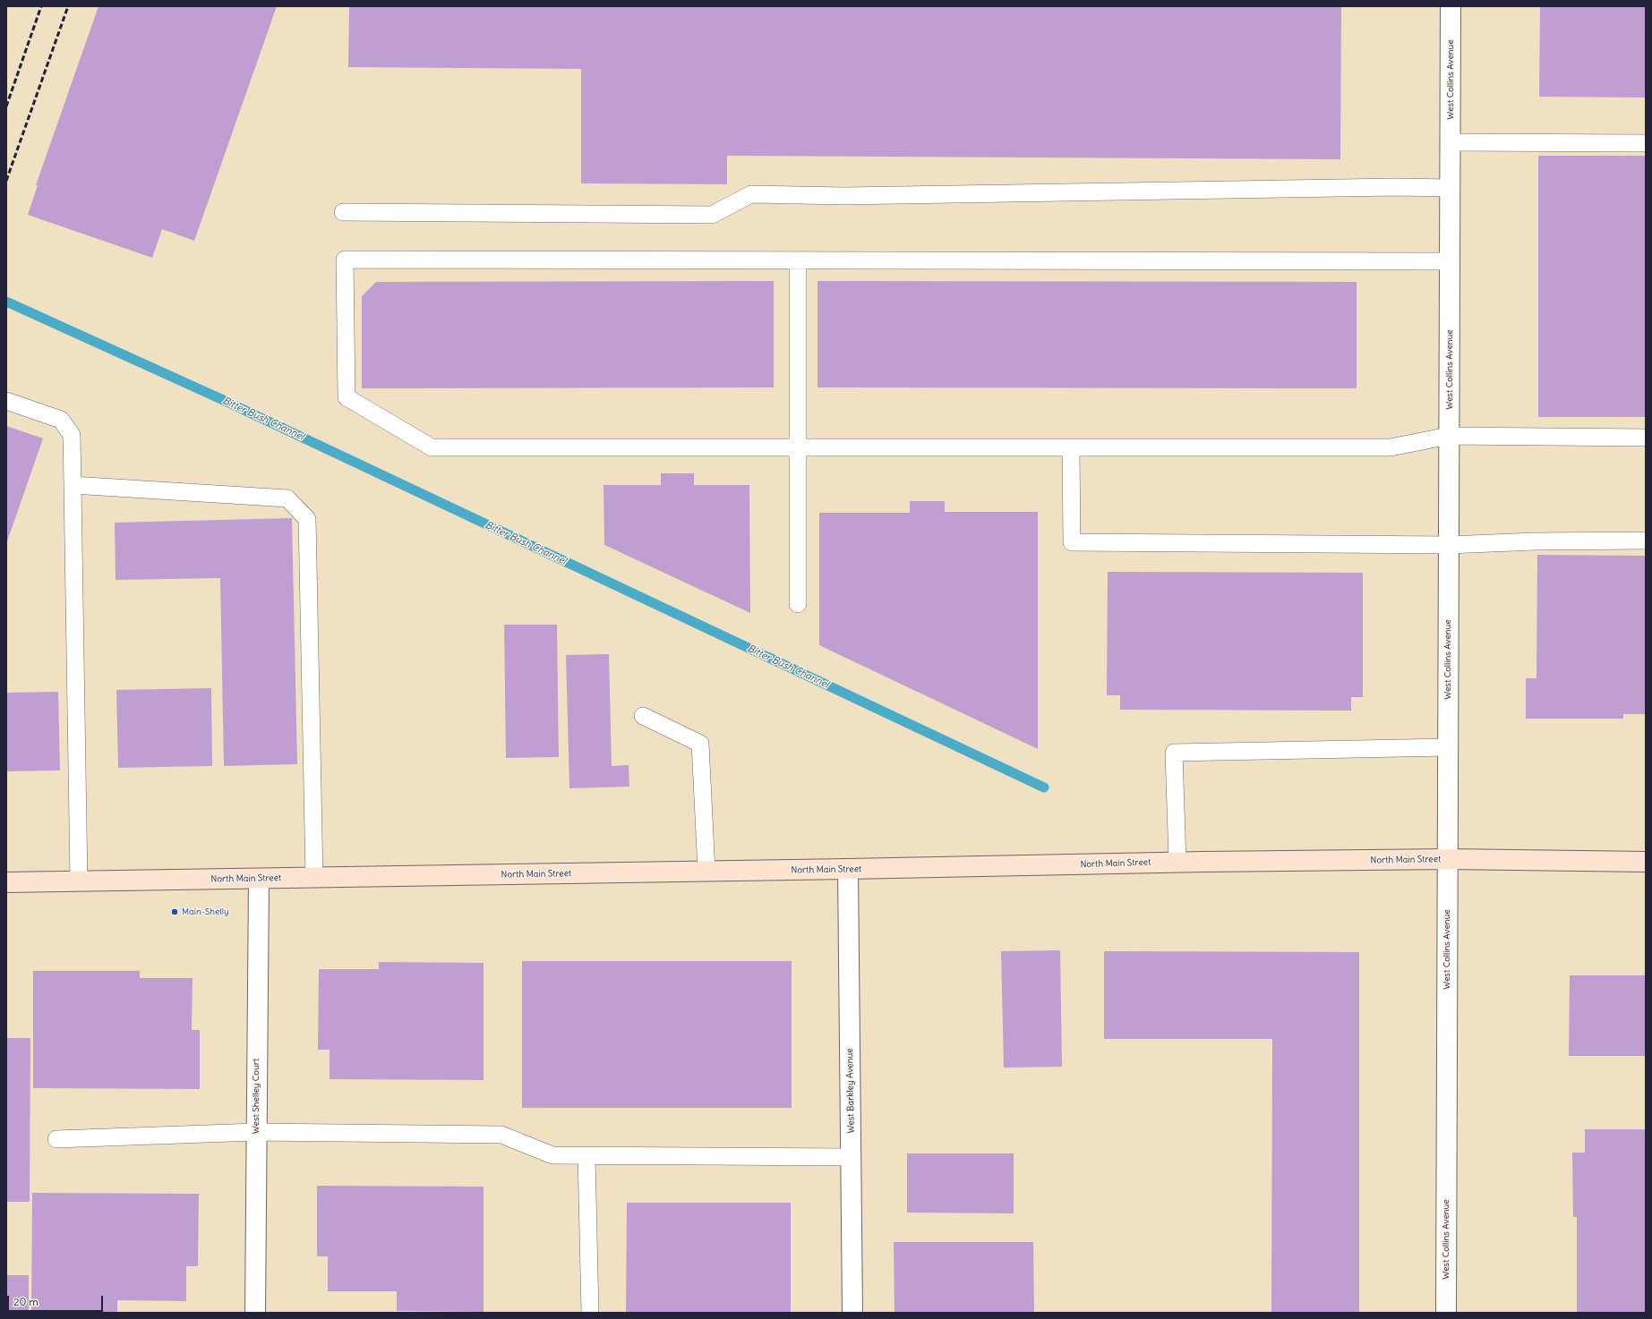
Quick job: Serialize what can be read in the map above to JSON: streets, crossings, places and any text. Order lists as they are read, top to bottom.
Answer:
{
  "streets": {
    "main road": ["North Main Street"],
    "street": ["West Collins Avenue", "West Barkley Avenue", "West Shelley Court"]
  },
  "crossings": [
    ["West Collins Avenue", "North Main Street"],
    ["North Main Street", "West Barkley Avenue"],
    ["North Main Street", "West Shelley Court"]
  ],
  "water": ["Bitter Bush Channel"],
  "places": ["Main-Shelly"],
  "scale_bar": "20 m"
}
